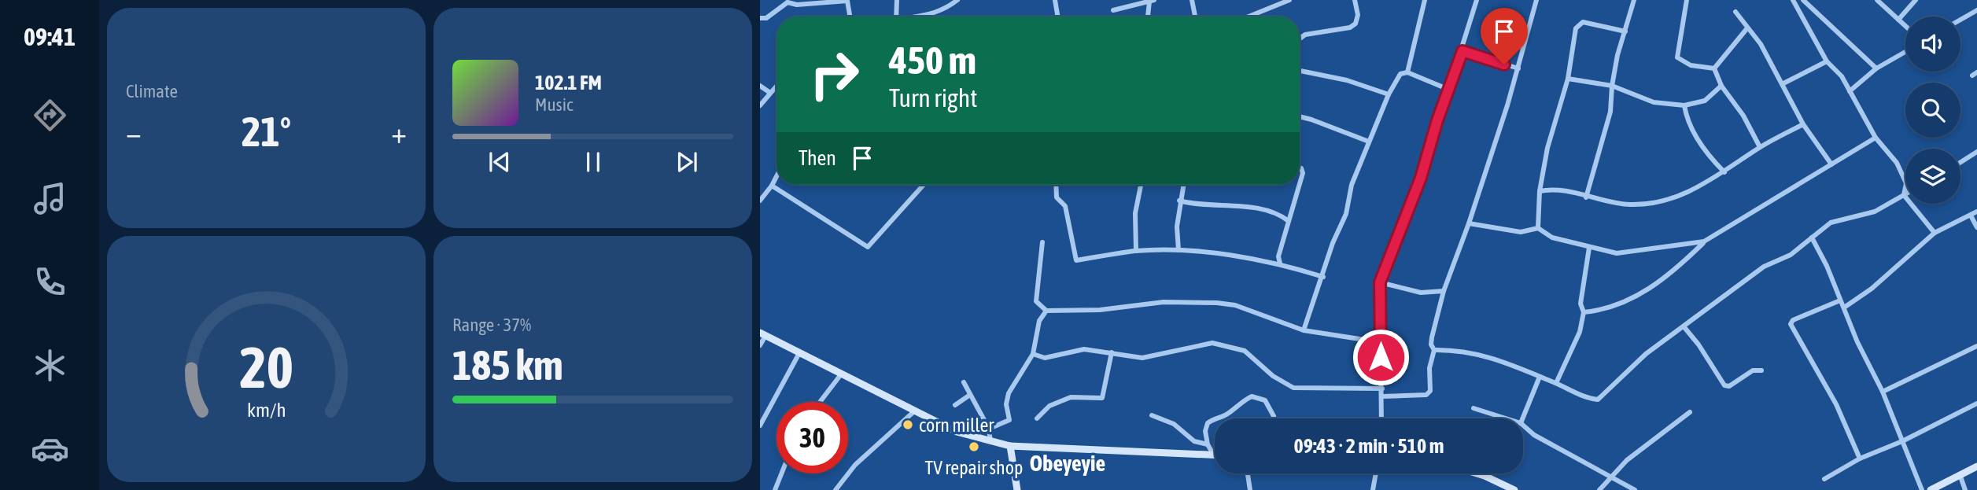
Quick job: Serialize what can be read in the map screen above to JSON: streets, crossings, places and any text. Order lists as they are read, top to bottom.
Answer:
{
  "districts": ["Obeyeyie"],
  "places": ["corn miller", "TV repair shop"],
  "page": {
    "tabs": "09:41",
    "tile": [
      "Climate",
      ["Range · 37%", "185 km"]
    ],
    "turn": ["450 m", "Turn right"],
    "song": ["102.1 FM", "Music"],
    "heat": ["−", "21°", "+"],
    "then": "Then",
    "limit": "30",
    "trip": "09:43 · 2 min · 510 m",
    "gauge": ["20", "km/h"]
  }
}
